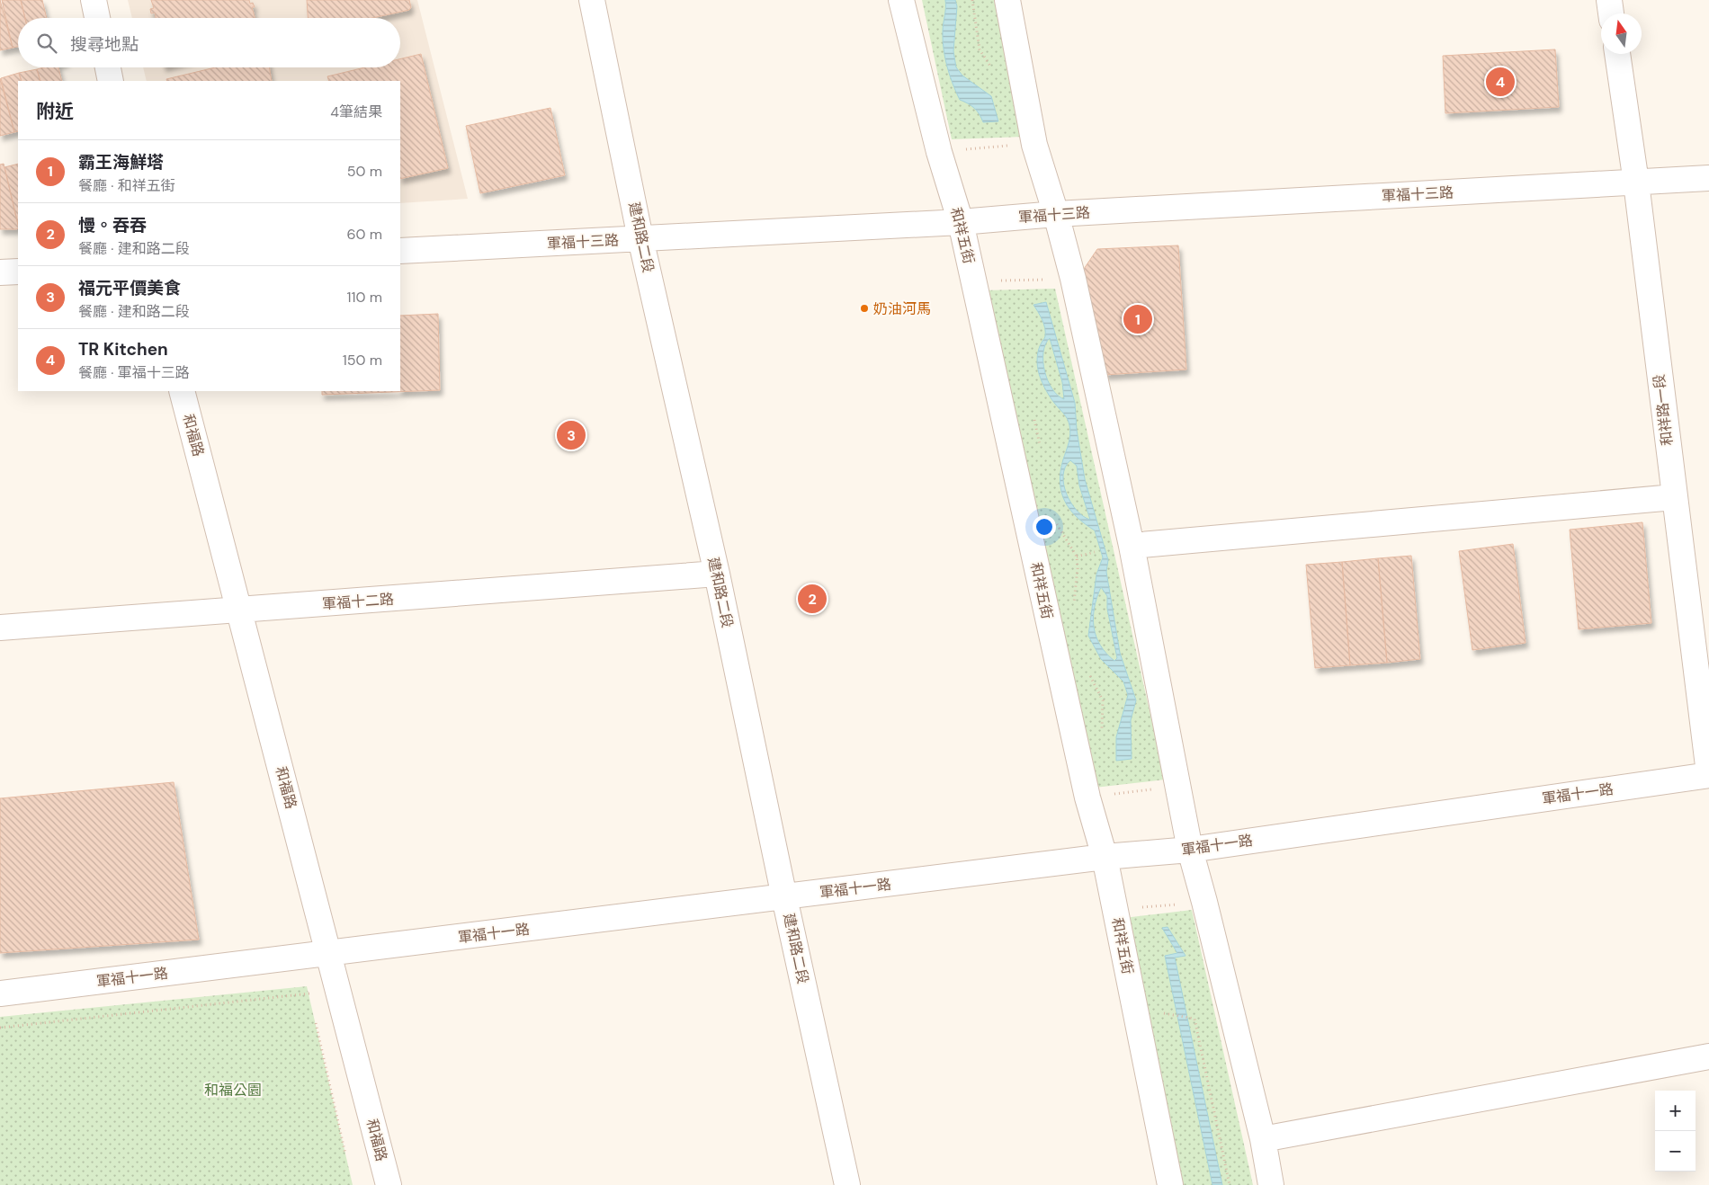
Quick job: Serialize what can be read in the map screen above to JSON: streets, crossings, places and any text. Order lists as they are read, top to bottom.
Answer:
{
  "streets": {
    "street": [
      "軍福十三路",
      "和祥五街",
      "建和路二段",
      "和祥路一段",
      "和福路",
      "軍福十二路",
      "軍福十一路"
    ]
  },
  "crossings": [
    ["軍福十三路", "和祥五街"],
    ["軍福十三路", "建和路二段"],
    ["軍福十三路", "和祥路一段"],
    ["和祥五街", "軍福十一路"],
    ["建和路二段", "軍福十二路"],
    ["建和路二段", "軍福十一路"],
    ["和祥路一段", "軍福十一路"],
    ["和福路", "軍福十二路"],
    ["和福路", "軍福十一路"]
  ],
  "parks": ["和福公園"],
  "places": ["奶油河馬"],
  "north": "top",
  "page": {
    "search": "搜尋地點",
    "pins": [
      "4",
      "1",
      "3",
      "2"
    ],
    "heading": ["附近", "4筆結果"],
    "list": [
      {
        "mark": "1",
        "name": "霸王海鮮塔",
        "note": "餐廳 · 和祥五街",
        "value": "50 m"
      },
      {
        "mark": "2",
        "name": "慢。吞吞",
        "note": "餐廳 · 建和路二段",
        "value": "60 m"
      },
      {
        "mark": "3",
        "name": "福元平價美食",
        "note": "餐廳 · 建和路二段",
        "value": "110 m"
      },
      {
        "mark": "4",
        "name": "TR Kitchen",
        "note": "餐廳 · 軍福十三路",
        "value": "150 m"
      }
    ],
    "map_buttons": ["+", "−"]
  }
}
